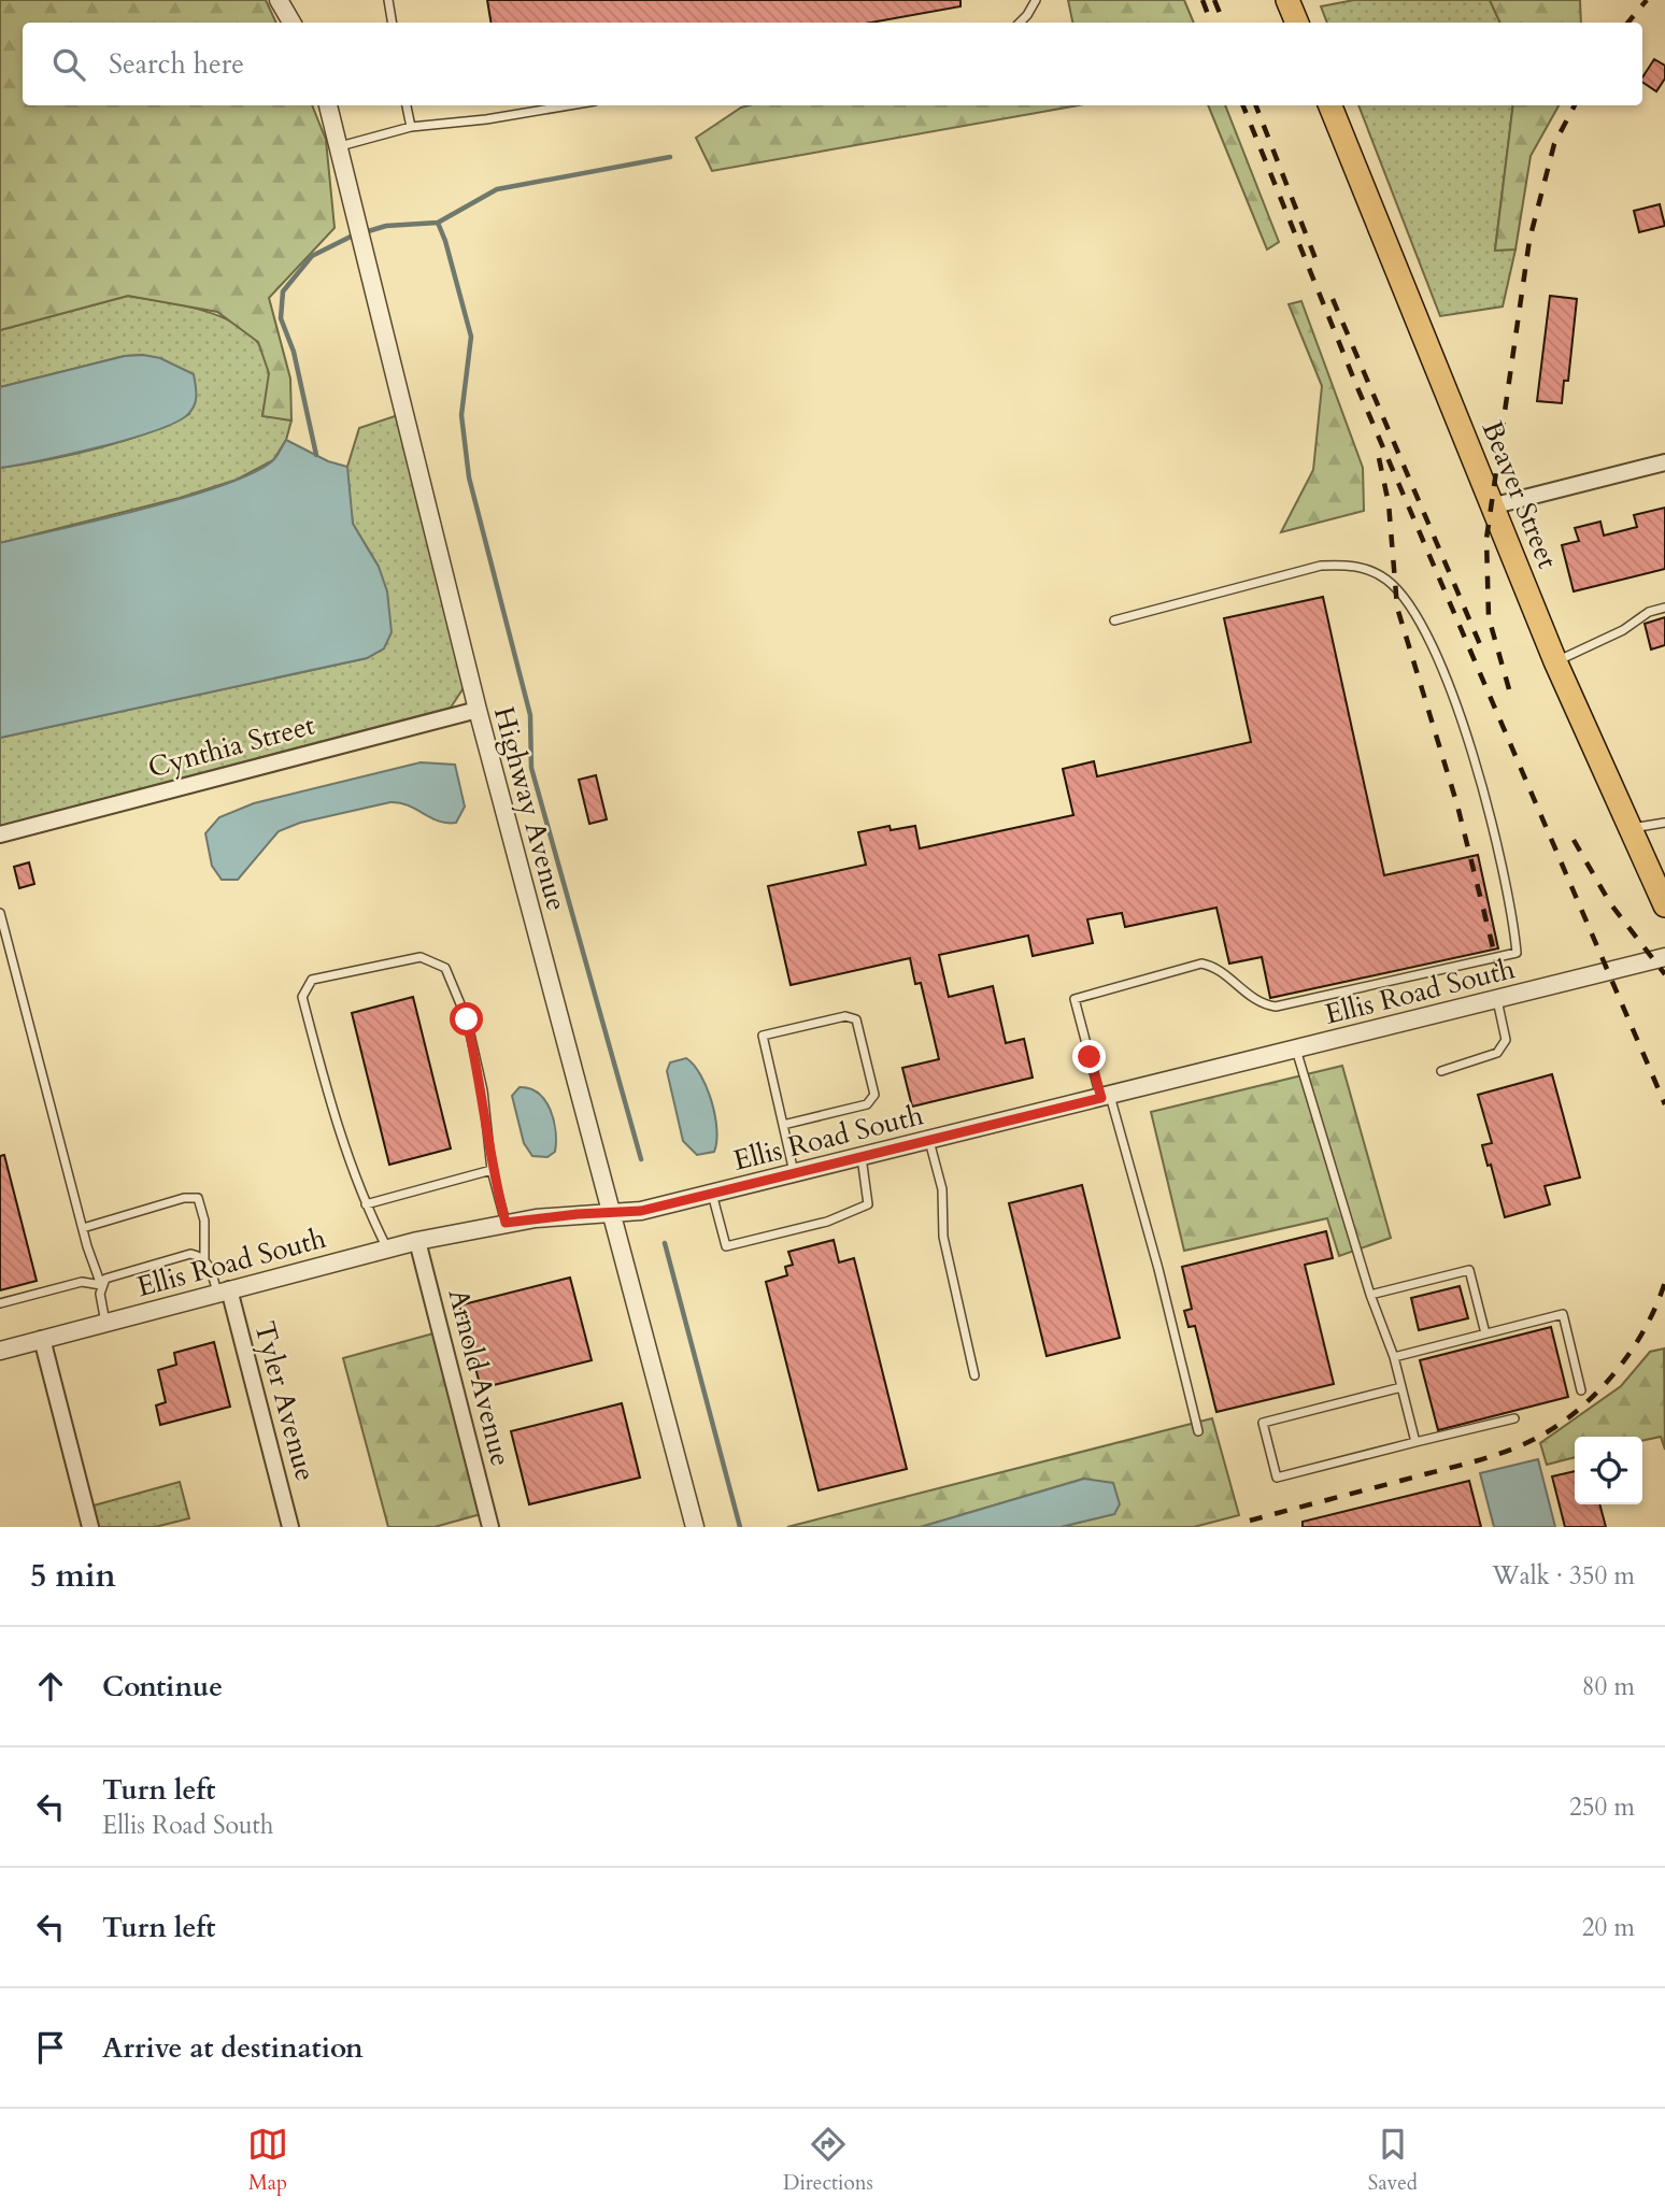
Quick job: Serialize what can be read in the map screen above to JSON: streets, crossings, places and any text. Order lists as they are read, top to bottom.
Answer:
{
  "streets": {
    "main road": ["Beaver Street"],
    "street": [
      "Cynthia Street",
      "Highway Avenue",
      "Ellis Road South",
      "Arnold Avenue",
      "Tyler Avenue"
    ]
  },
  "crossings": [
    ["Cynthia Street", "Highway Avenue"],
    ["Highway Avenue", "Ellis Road South"],
    ["Ellis Road South", "Arnold Avenue"],
    ["Ellis Road South", "Tyler Avenue"]
  ],
  "page": {
    "search": "Search here",
    "heading": ["5 min", "Walk · 350 m"],
    "list": [
      ["Continue", "80 m"],
      ["Turn left", "Ellis Road South", "250 m"],
      ["Turn left", "20 m"],
      "Arrive at destination"
    ],
    "nav": ["Map", "Directions", "Saved"]
  }
}
